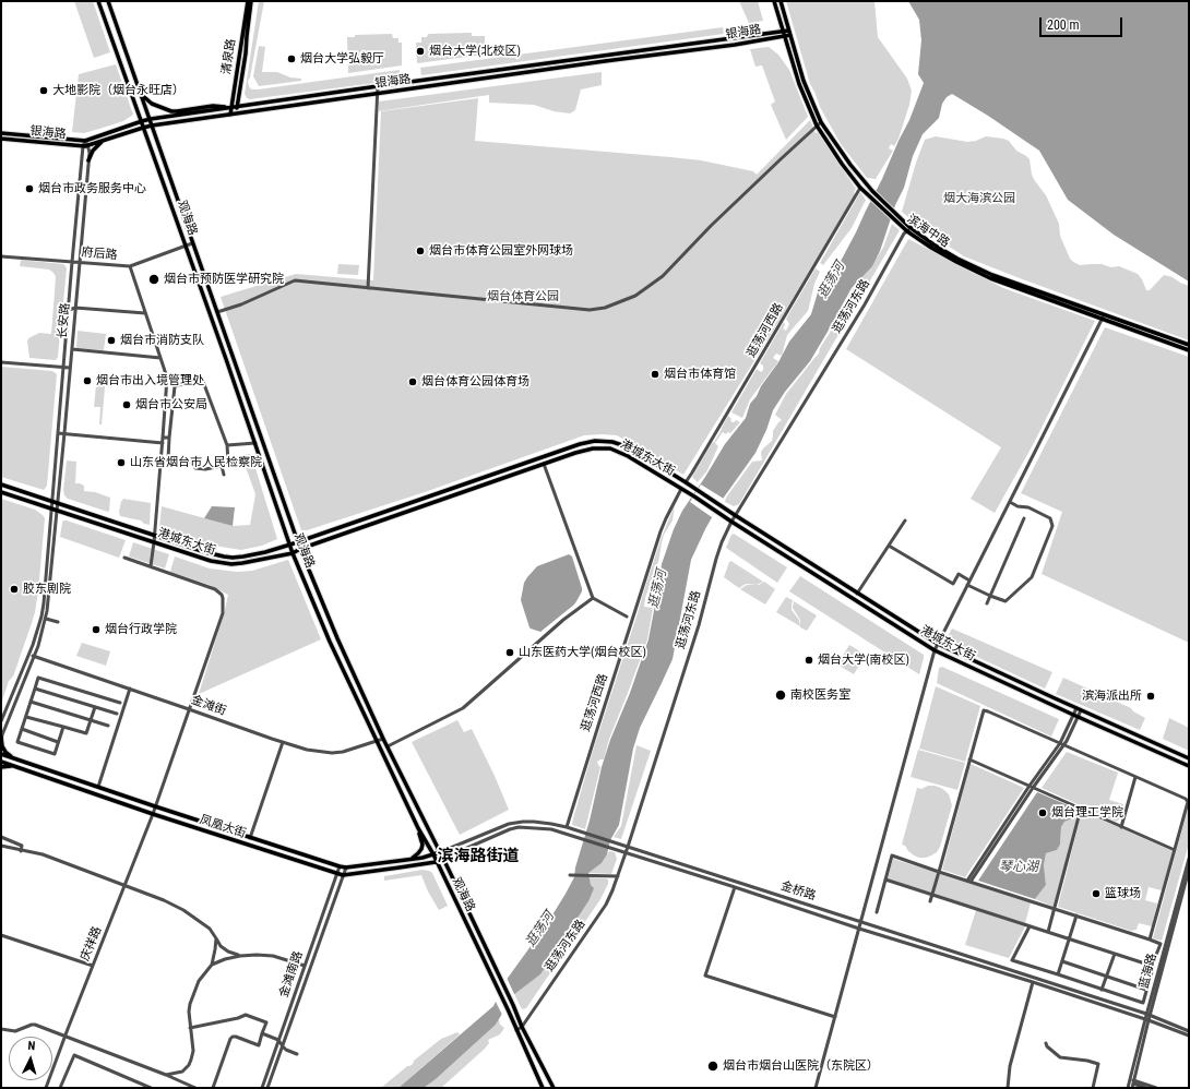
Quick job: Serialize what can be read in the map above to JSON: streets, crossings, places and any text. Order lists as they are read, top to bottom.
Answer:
{
  "streets": {
    "main road": [
      "银海路",
      "清泉路",
      "观海路",
      "滨海中路",
      "港城东大街",
      "凤凰大街"
    ],
    "street": [
      "府后路",
      "逛荡河东路",
      "长安路",
      "逛荡河西路",
      "金滩街",
      "金桥路",
      "庆祥路",
      "蓝海路",
      "金滩南路"
    ]
  },
  "crossings": [
    ["银海路", "清泉路"],
    ["银海路", "观海路"],
    ["银海路", "滨海中路"],
    ["银海路", "长安路"],
    ["观海路", "府后路"],
    ["观海路", "逛荡河东路"],
    ["观海路", "港城东大街"],
    ["观海路", "金滩街"],
    ["观海路", "凤凰大街"],
    ["观海路", "金桥路"],
    ["滨海中路", "逛荡河东路"],
    ["滨海中路", "逛荡河西路"],
    ["府后路", "长安路"],
    ["逛荡河东路", "港城东大街"],
    ["逛荡河东路", "金桥路"],
    ["长安路", "港城东大街"],
    ["长安路", "金滩街"],
    ["逛荡河西路", "港城东大街"],
    ["逛荡河西路", "金桥路"],
    ["金滩街", "庆祥路"],
    ["凤凰大街", "金桥路"],
    ["凤凰大街", "庆祥路"],
    ["凤凰大街", "金滩南路"],
    ["金桥路", "蓝海路"]
  ],
  "districts": ["滨海路街道"],
  "water": ["逛荡河", "琴心湖"],
  "parks": ["烟大海滨公园", "烟台体育公园"],
  "places": [
    "烟台大学(北校区)",
    "烟台大学弘毅厅",
    "大地影院（烟台永旺店）",
    "烟台市政务服务中心",
    "烟台市体育公园室外网球场",
    "烟台市预防医学研究院",
    "烟台市消防支队",
    "烟台市体育馆",
    "烟台市出入境管理处",
    "烟台体育公园体育场",
    "烟台市公安局",
    "山东省烟台市人民检察院",
    "胶东剧院",
    "烟台行政学院",
    "山东医药大学(烟台校区)",
    "烟台大学(南校区)",
    "南校医务室",
    "滨海派出所",
    "烟台理工学院",
    "篮球场",
    "烟台市烟台山医院（东院区）"
  ],
  "scale_bar": "200 m",
  "north": "top"
}
